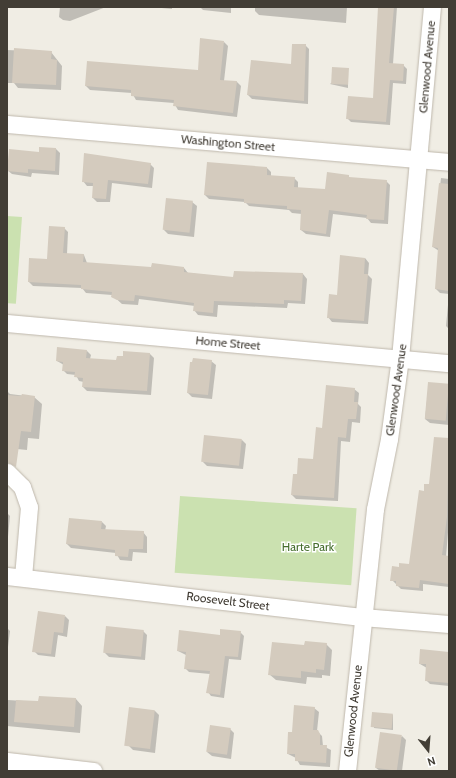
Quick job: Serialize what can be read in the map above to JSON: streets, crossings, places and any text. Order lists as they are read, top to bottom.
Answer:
{
  "streets": {
    "street": [
      "Glenwood Avenue",
      "Washington Street",
      "Home Street",
      "Roosevelt Street"
    ]
  },
  "crossings": [
    ["Glenwood Avenue", "Washington Street"],
    ["Glenwood Avenue", "Home Street"],
    ["Glenwood Avenue", "Roosevelt Street"]
  ],
  "parks": ["Harte Park"],
  "north": "bottom"
}
